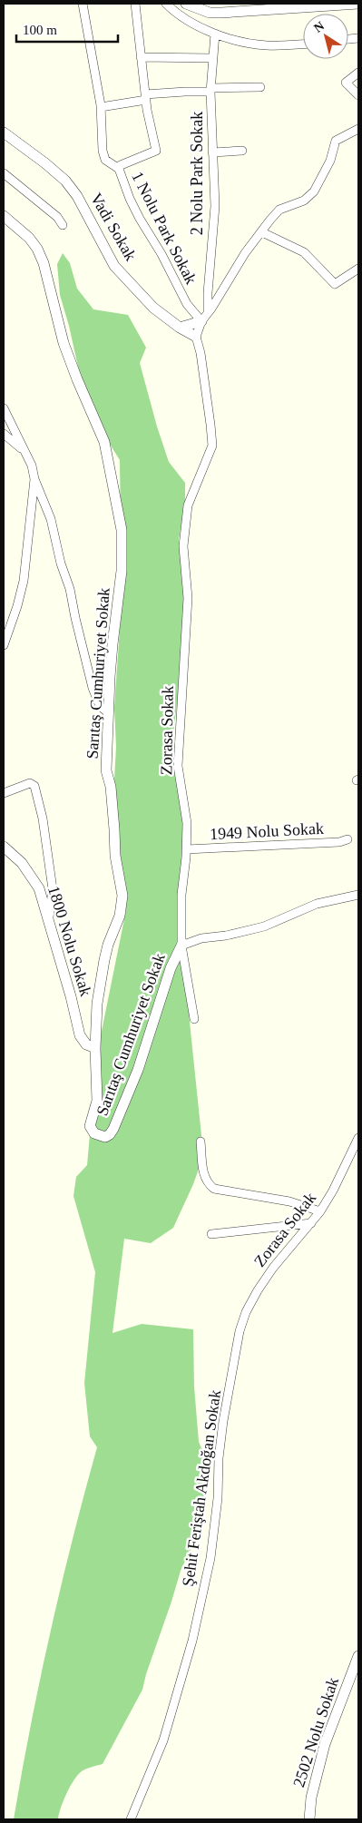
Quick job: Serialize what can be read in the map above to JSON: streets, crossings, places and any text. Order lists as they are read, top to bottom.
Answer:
{
  "streets": {
    "street": [
      "2 Nolu Park Sokak",
      "Vadi Sokak",
      "1 Nolu Park Sokak",
      "Sarıtaş Cumhuriyet Sokak",
      "Zorasa Sokak",
      "1949 Nolu Sokak",
      "1800 Nolu Sokak",
      "Şehit Feriştah Akdoğan Sokak",
      "2502 Nolu Sokak"
    ]
  },
  "crossings": [
    ["Vadi Sokak", "Zorasa Sokak"],
    ["Sarıtaş Cumhuriyet Sokak", "Zorasa Sokak"],
    ["Sarıtaş Cumhuriyet Sokak", "1800 Nolu Sokak"],
    ["Zorasa Sokak", "1949 Nolu Sokak"],
    ["Zorasa Sokak", "Şehit Feriştah Akdoğan Sokak"]
  ],
  "scale_bar": "100 m",
  "north": "top left"
}
